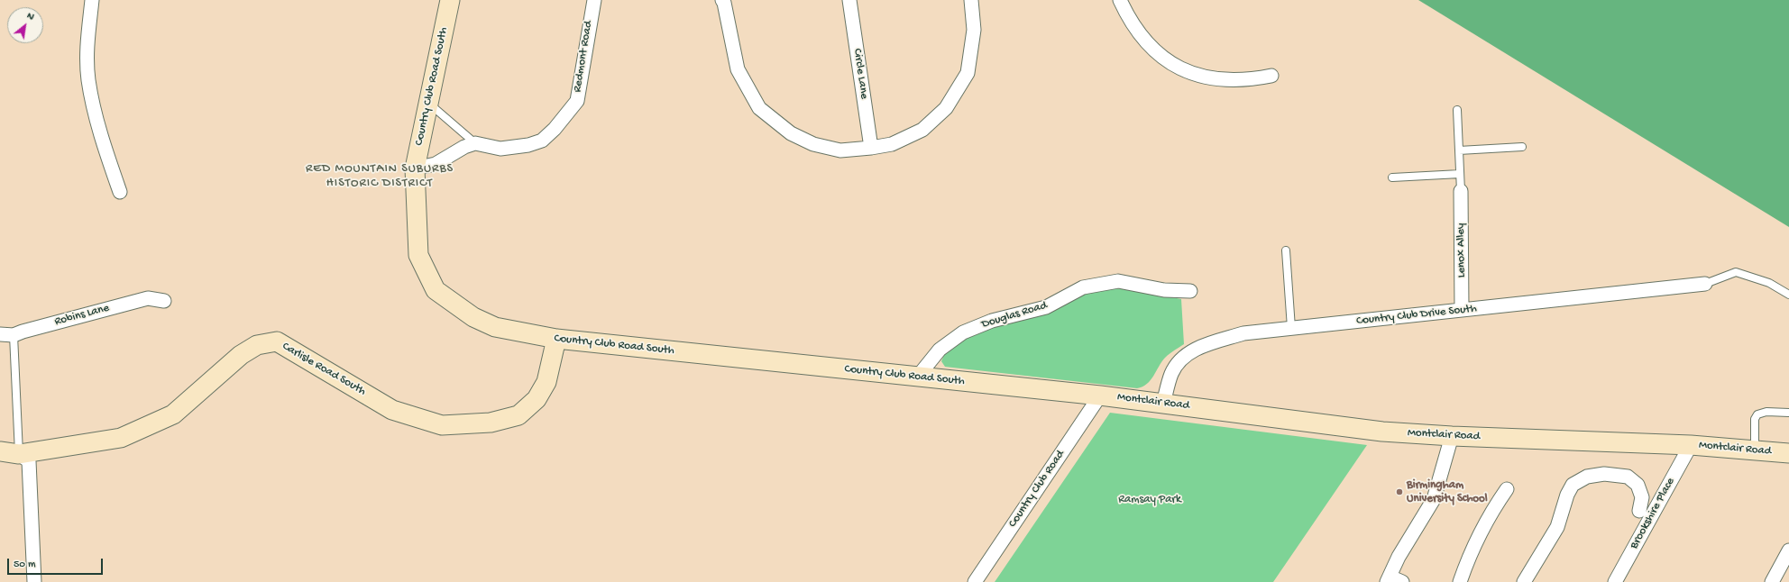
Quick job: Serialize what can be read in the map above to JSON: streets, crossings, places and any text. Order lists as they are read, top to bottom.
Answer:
{
  "streets": {
    "main road": ["Country Club Road South", "Carlisle Road South", "Montclair Road"],
    "street": [
      "Redmont Road",
      "Circle Lane",
      "Lenox Alley",
      "Robins Lane",
      "Douglas Road",
      "Country Club Drive South",
      "Country Club Road",
      "Brookshire Place"
    ]
  },
  "crossings": [
    ["Redmont Road", "Country Club Road South"],
    ["Country Club Road South", "Douglas Road"],
    ["Country Club Road South", "Carlisle Road South"],
    ["Country Club Road South", "Montclair Road"],
    ["Country Club Road South", "Country Club Road"],
    ["Lenox Alley", "Country Club Drive South"],
    ["Country Club Drive South", "Montclair Road"],
    ["Montclair Road", "Country Club Road"],
    ["Montclair Road", "Brookshire Place"]
  ],
  "districts": ["RED MOUNTAIN SUBURBS HISTORIC DISTRICT"],
  "parks": ["Ramsay Park"],
  "places": ["Birmingham University School"],
  "scale_bar": "50 m",
  "north": "top right"
}
